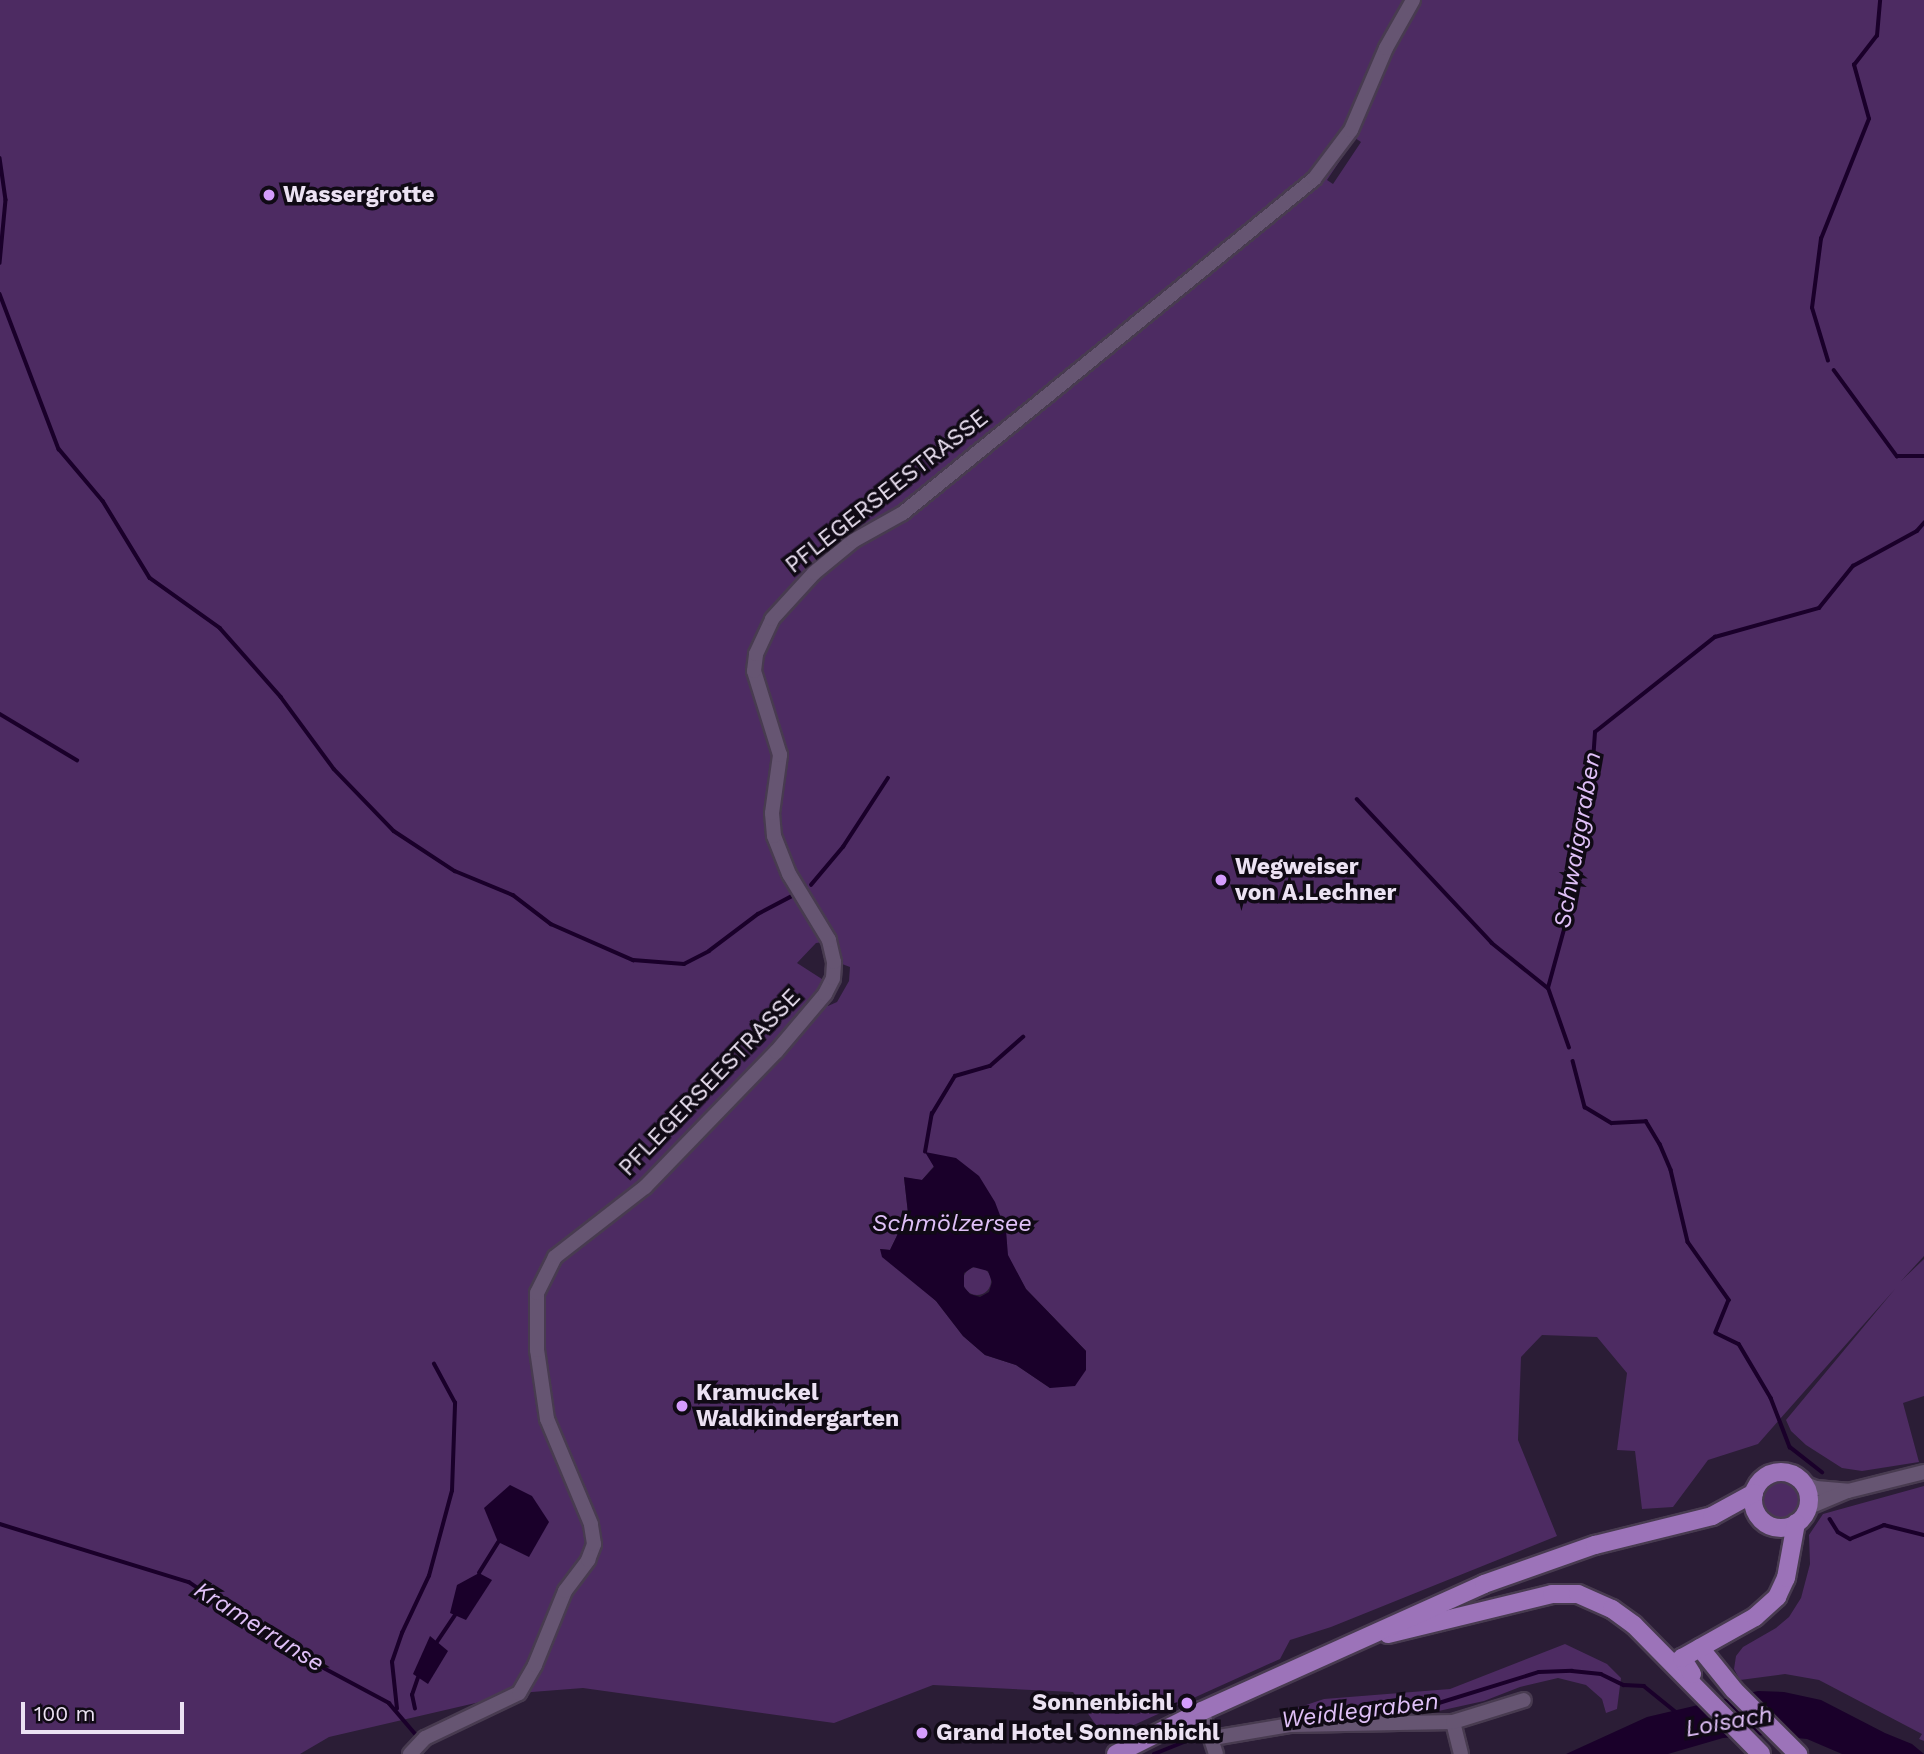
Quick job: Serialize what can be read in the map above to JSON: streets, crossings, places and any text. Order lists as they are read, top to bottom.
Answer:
{
  "streets": {
    "street": ["PFLEGERSEESTRASSE"]
  },
  "water": [
    "Schwaiggraben",
    "Schmölzersee",
    "Kramerrunse",
    "Weidlegraben",
    "Loisach"
  ],
  "places": [
    "Wassergrotte",
    "Wegweiser von A.Lechner",
    "Kramuckel Waldkindergarten",
    "Sonnenbichl",
    "Grand Hotel Sonnenbichl"
  ],
  "scale_bar": "100 m"
}
